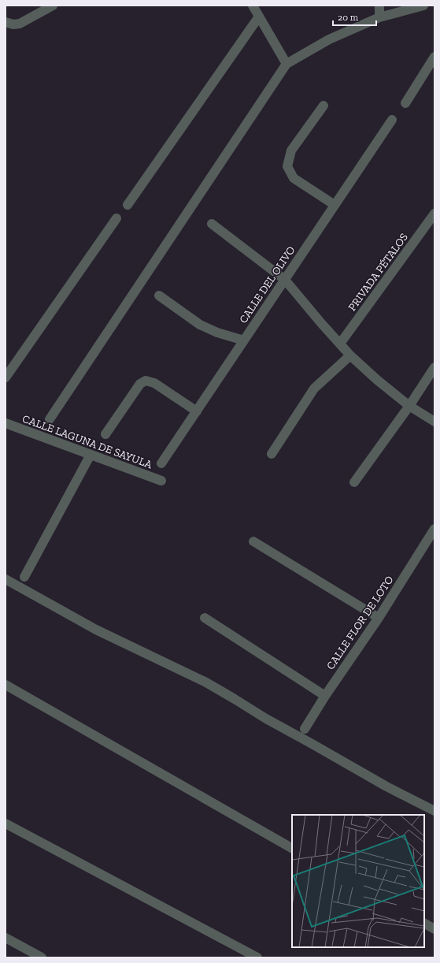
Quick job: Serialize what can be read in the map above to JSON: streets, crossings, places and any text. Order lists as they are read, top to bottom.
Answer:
{
  "streets": {
    "street": [
      "PRIVADA PÉTALOS",
      "CALLE DEL OLIVO",
      "CALLE LAGUNA DE SAYULA",
      "CALLE FLOR DE LOTO"
    ]
  },
  "scale_bar": "20 m"
}
